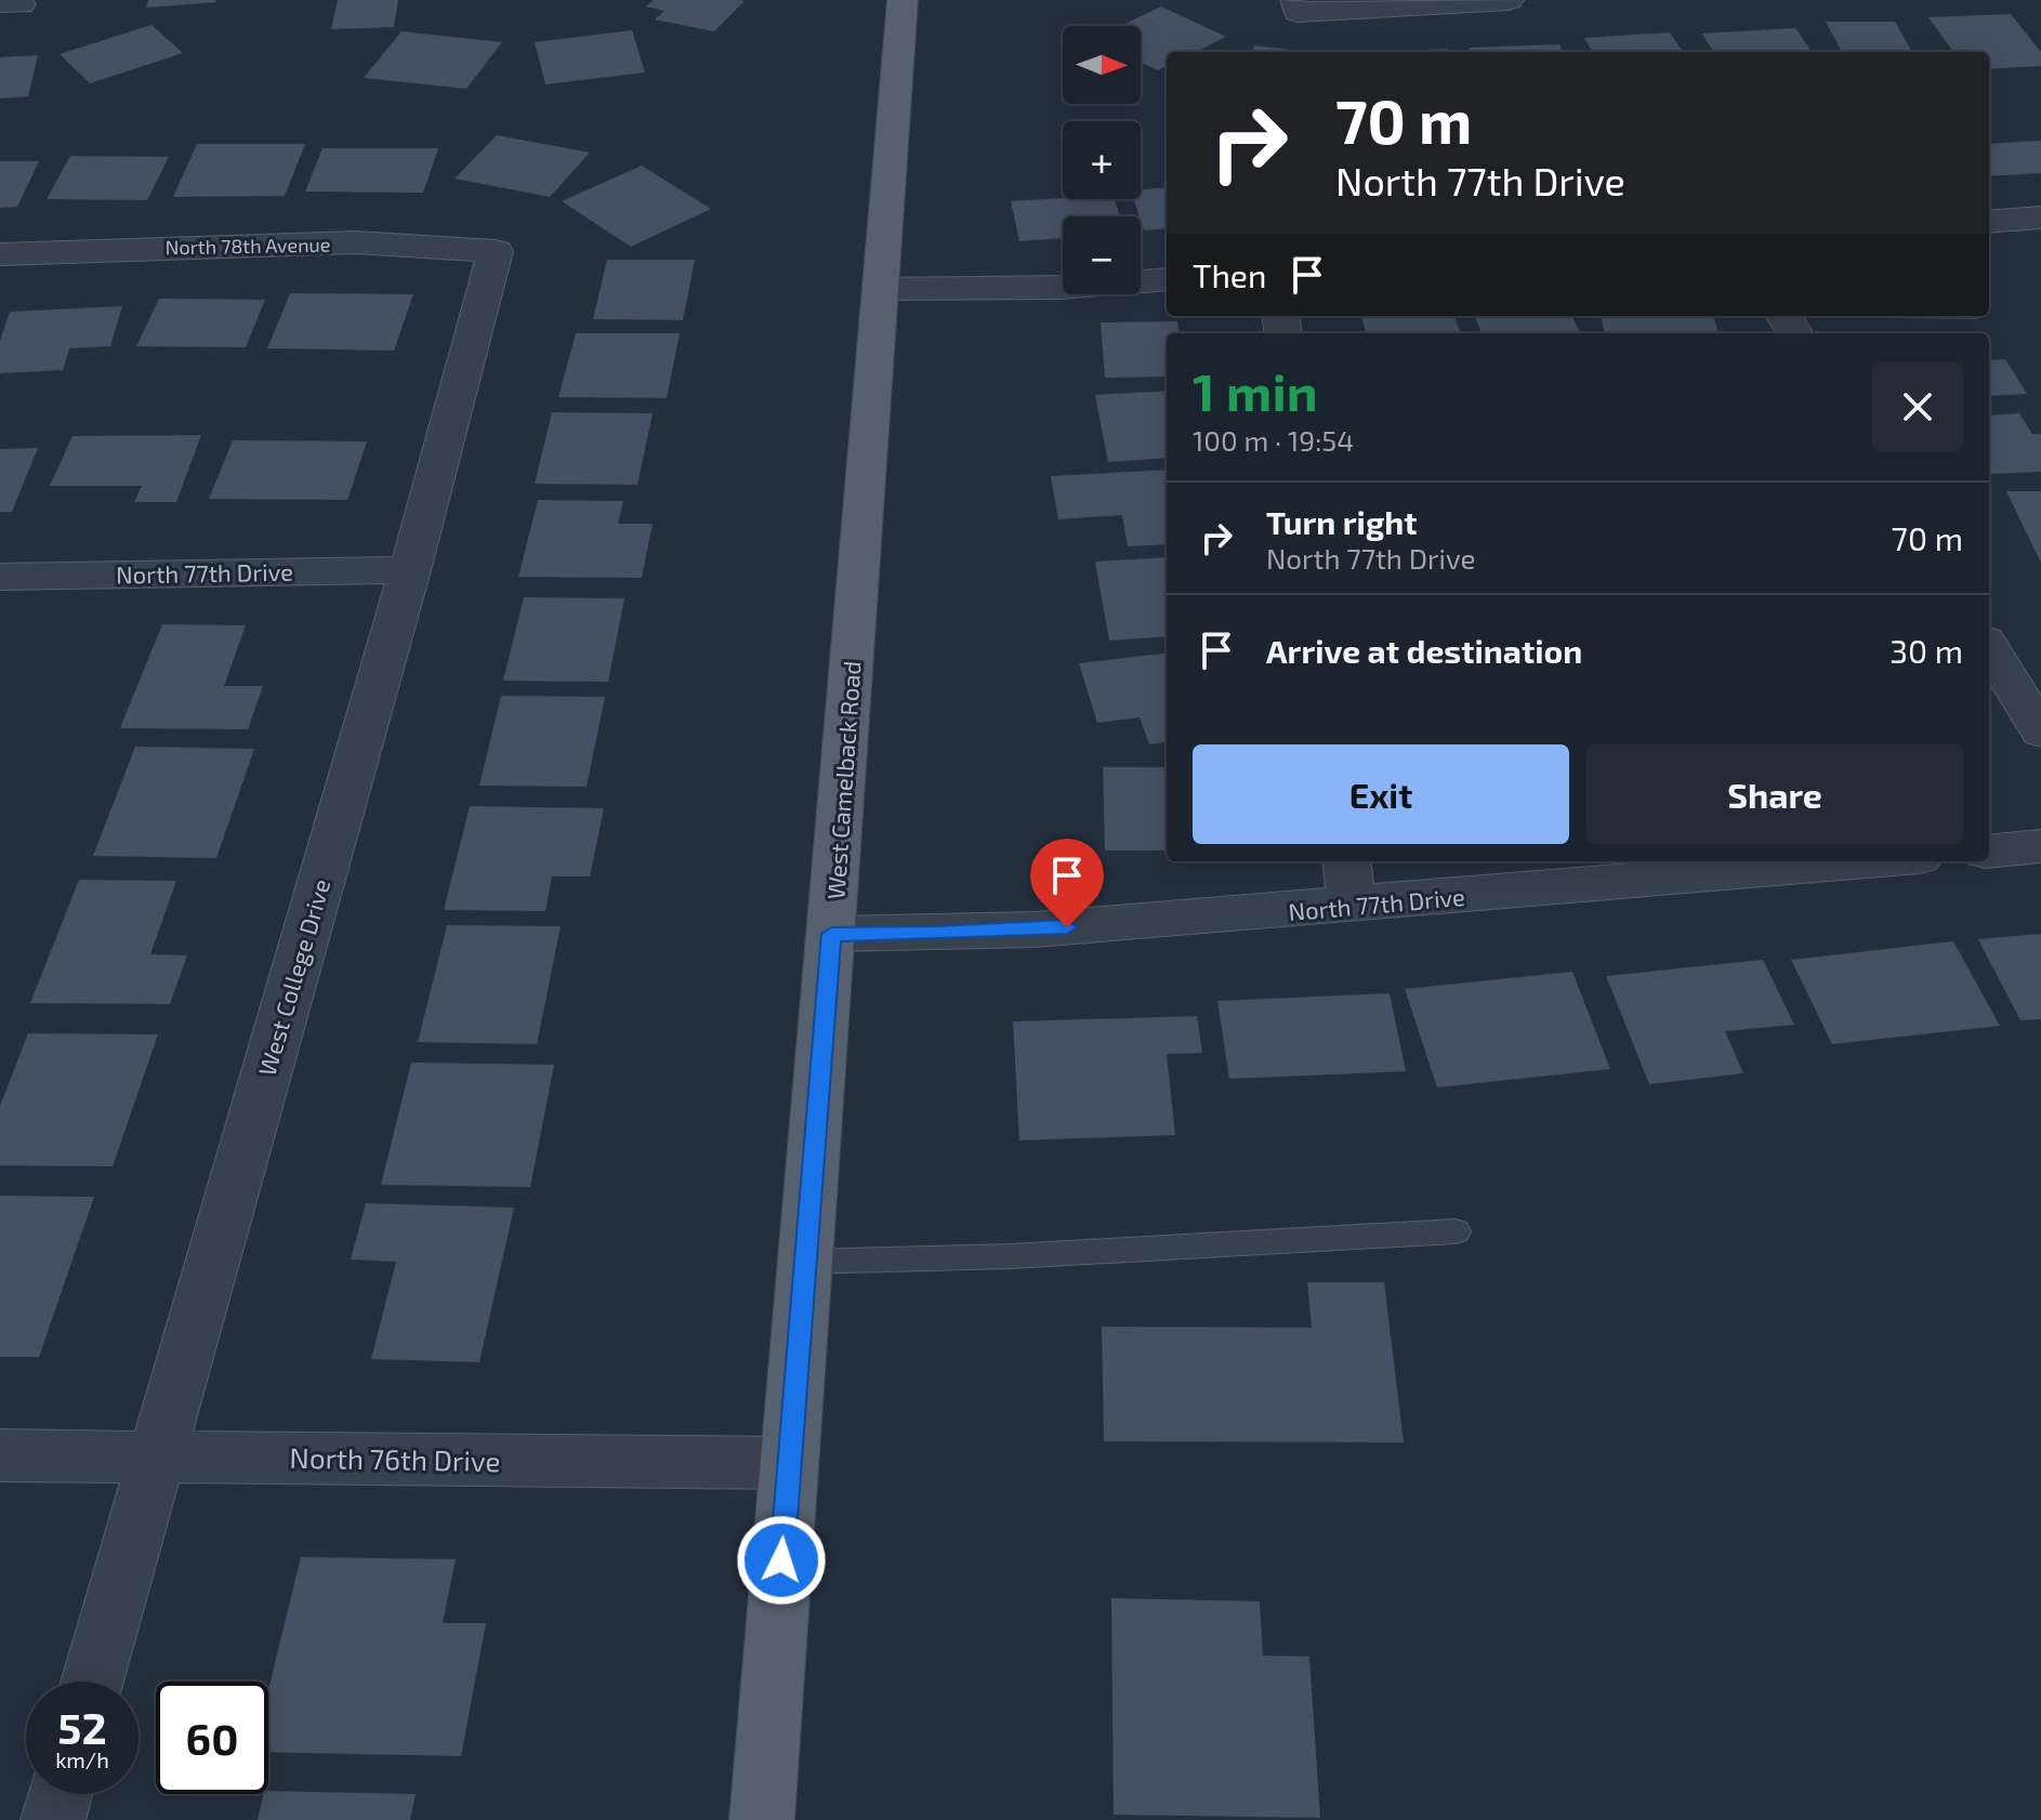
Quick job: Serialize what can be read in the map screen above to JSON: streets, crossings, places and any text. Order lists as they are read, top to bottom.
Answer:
{
  "streets": {
    "main road": ["West Camelback Road"],
    "street": [
      "North 78th Avenue",
      "North 77th Drive",
      "West College Drive",
      "North 76th Drive"
    ]
  },
  "crossings": [
    ["North 78th Avenue", "West College Drive"],
    ["North 77th Drive", "West Camelback Road"],
    ["North 77th Drive", "West College Drive"],
    ["West Camelback Road", "North 76th Drive"],
    ["West College Drive", "North 76th Drive"]
  ],
  "north": "right",
  "page": {
    "map_buttons": ["+", "−"],
    "turn": ["70 m", "North 77th Drive"],
    "then": "Then",
    "heading": ["1 min", "100 m · 19:54"],
    "list": [
      {
        "name": "Turn right",
        "note": "North 77th Drive",
        "value": "70 m"
      },
      {
        "name": "Arrive at destination",
        "value": "30 m"
      }
    ],
    "buttons": ["Exit", "Share"],
    "speed": "52 km/h",
    "limit": "60"
  }
}
